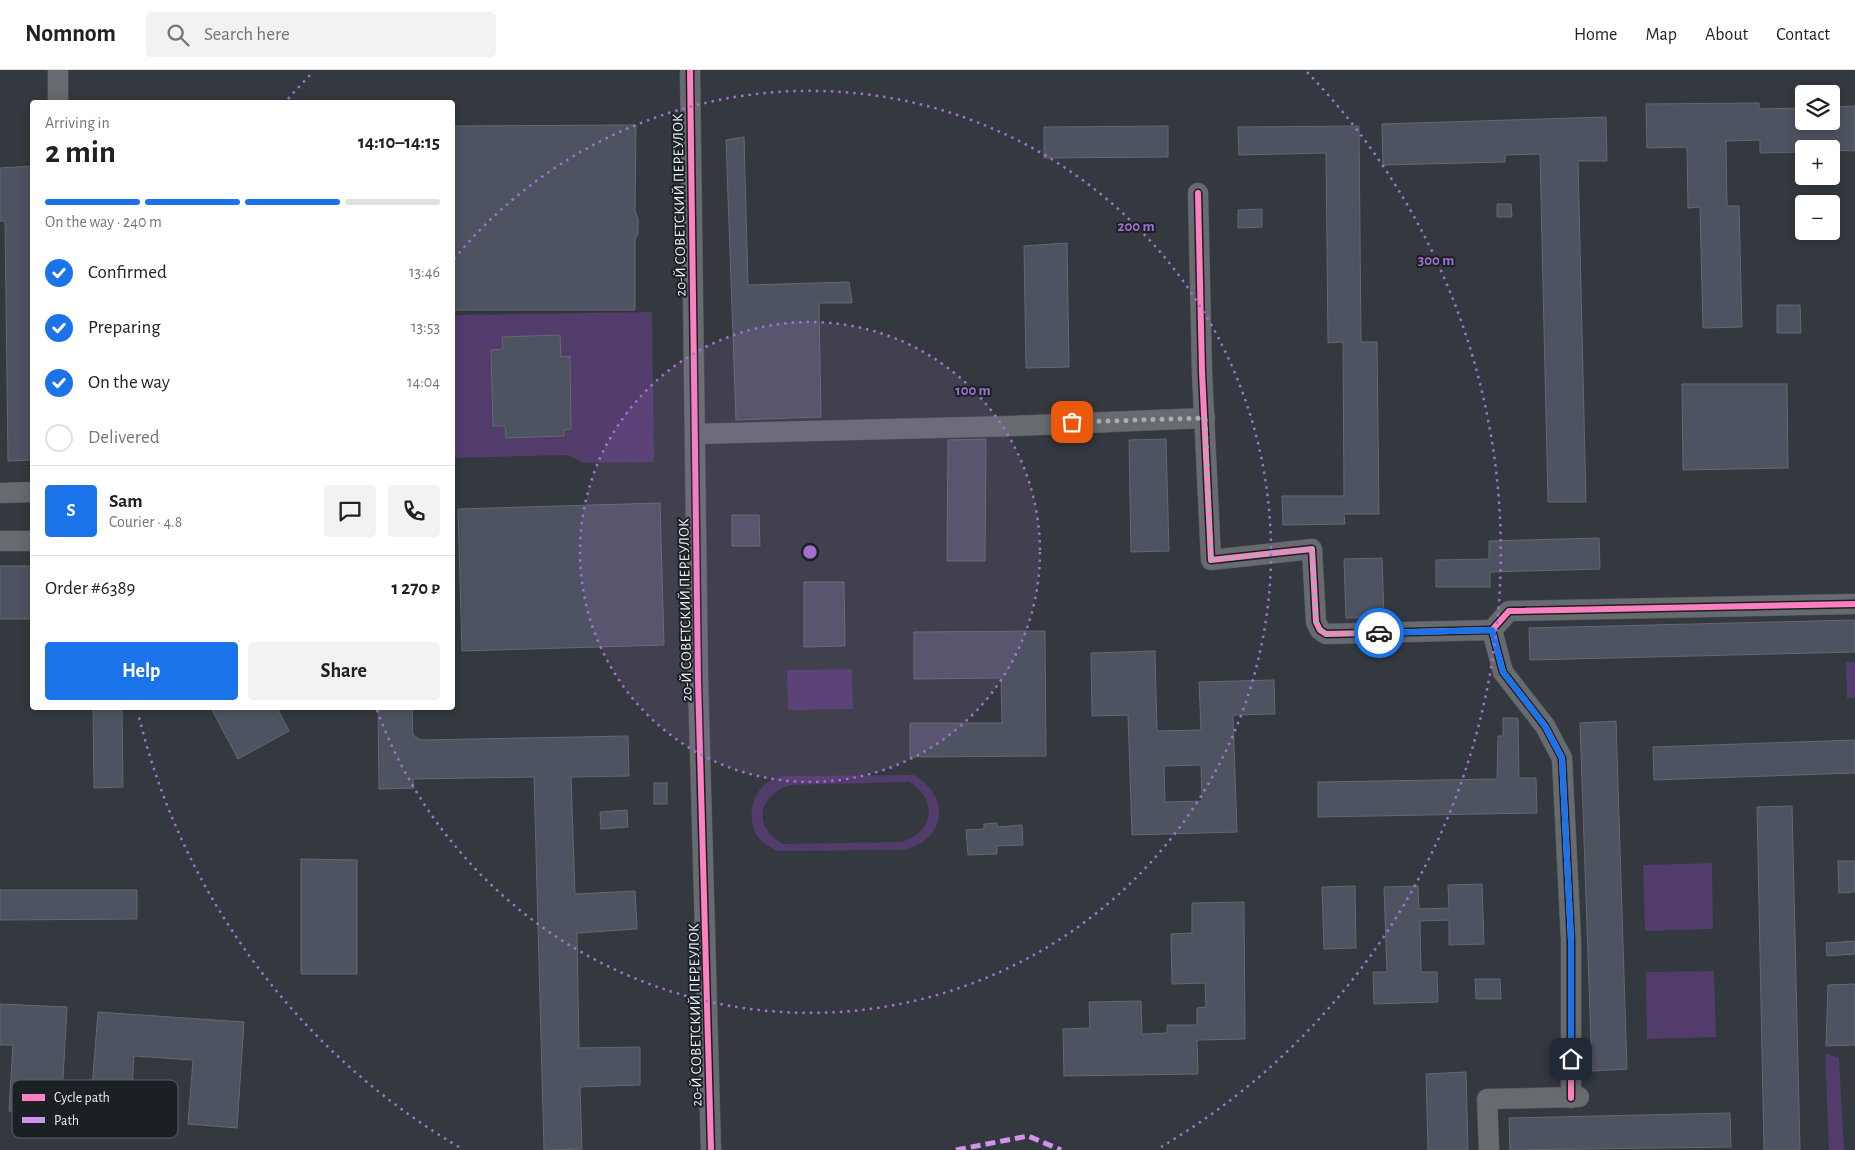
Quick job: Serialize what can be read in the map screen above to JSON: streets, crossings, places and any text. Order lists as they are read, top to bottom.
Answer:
{
  "streets": {
    "street": ["20-Й СОВЕТСКИЙ ПЕРЕУЛОК"]
  },
  "legend": ["Cycle path", "Path"],
  "page": {
    "header": "Nomnom",
    "search": "Search here",
    "nav": [
      "Home",
      "Map",
      "About",
      "Contact"
    ],
    "map_buttons": ["+", "−"],
    "heading": ["2 min", "Arriving in", "14:10–14:15"],
    "panel": [
      "Sam",
      "Courier · 4.8",
      "Order #6389",
      "1 270 ₽"
    ],
    "bar": "On the way · 240 m",
    "list": [
      ["Confirmed", "13:46"],
      ["Preparing", "13:53"],
      ["On the way", "14:04"],
      "Delivered"
    ],
    "round": "S",
    "buttons": ["Help", "Share"]
  },
  "rings": ["200 m", "300 m", "100 m"]
}
